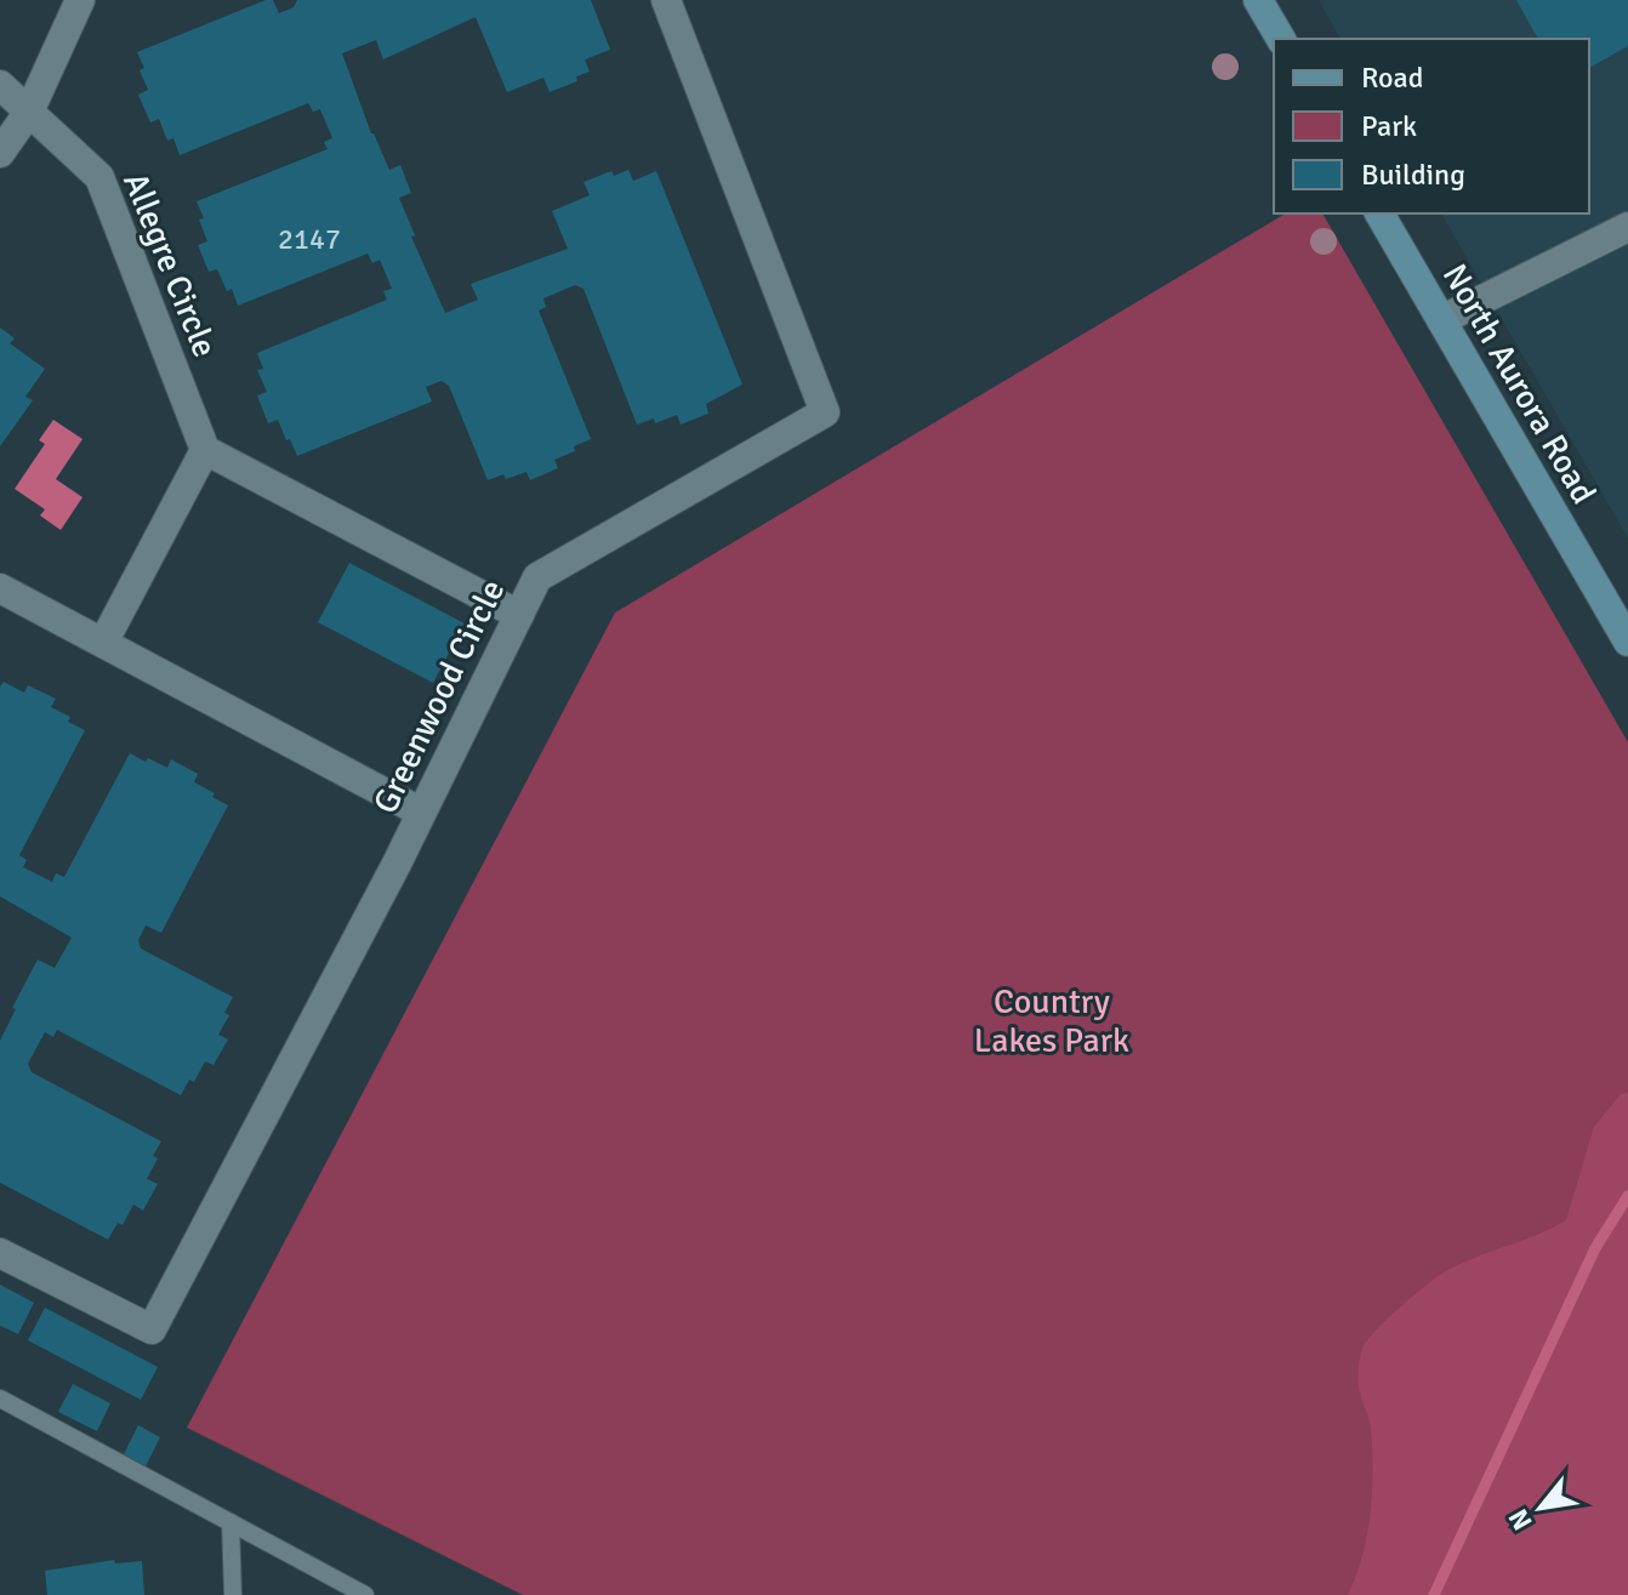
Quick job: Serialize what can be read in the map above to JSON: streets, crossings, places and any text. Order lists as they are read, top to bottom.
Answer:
{
  "streets": {
    "main road": ["North Aurora Road"],
    "street": ["Allegre Circle", "Greenwood Circle"]
  },
  "parks": ["Country Lakes Park"],
  "house_numbers": ["2147"],
  "legend": ["Road", "Park", "Building"],
  "north": "bottom left"
}
